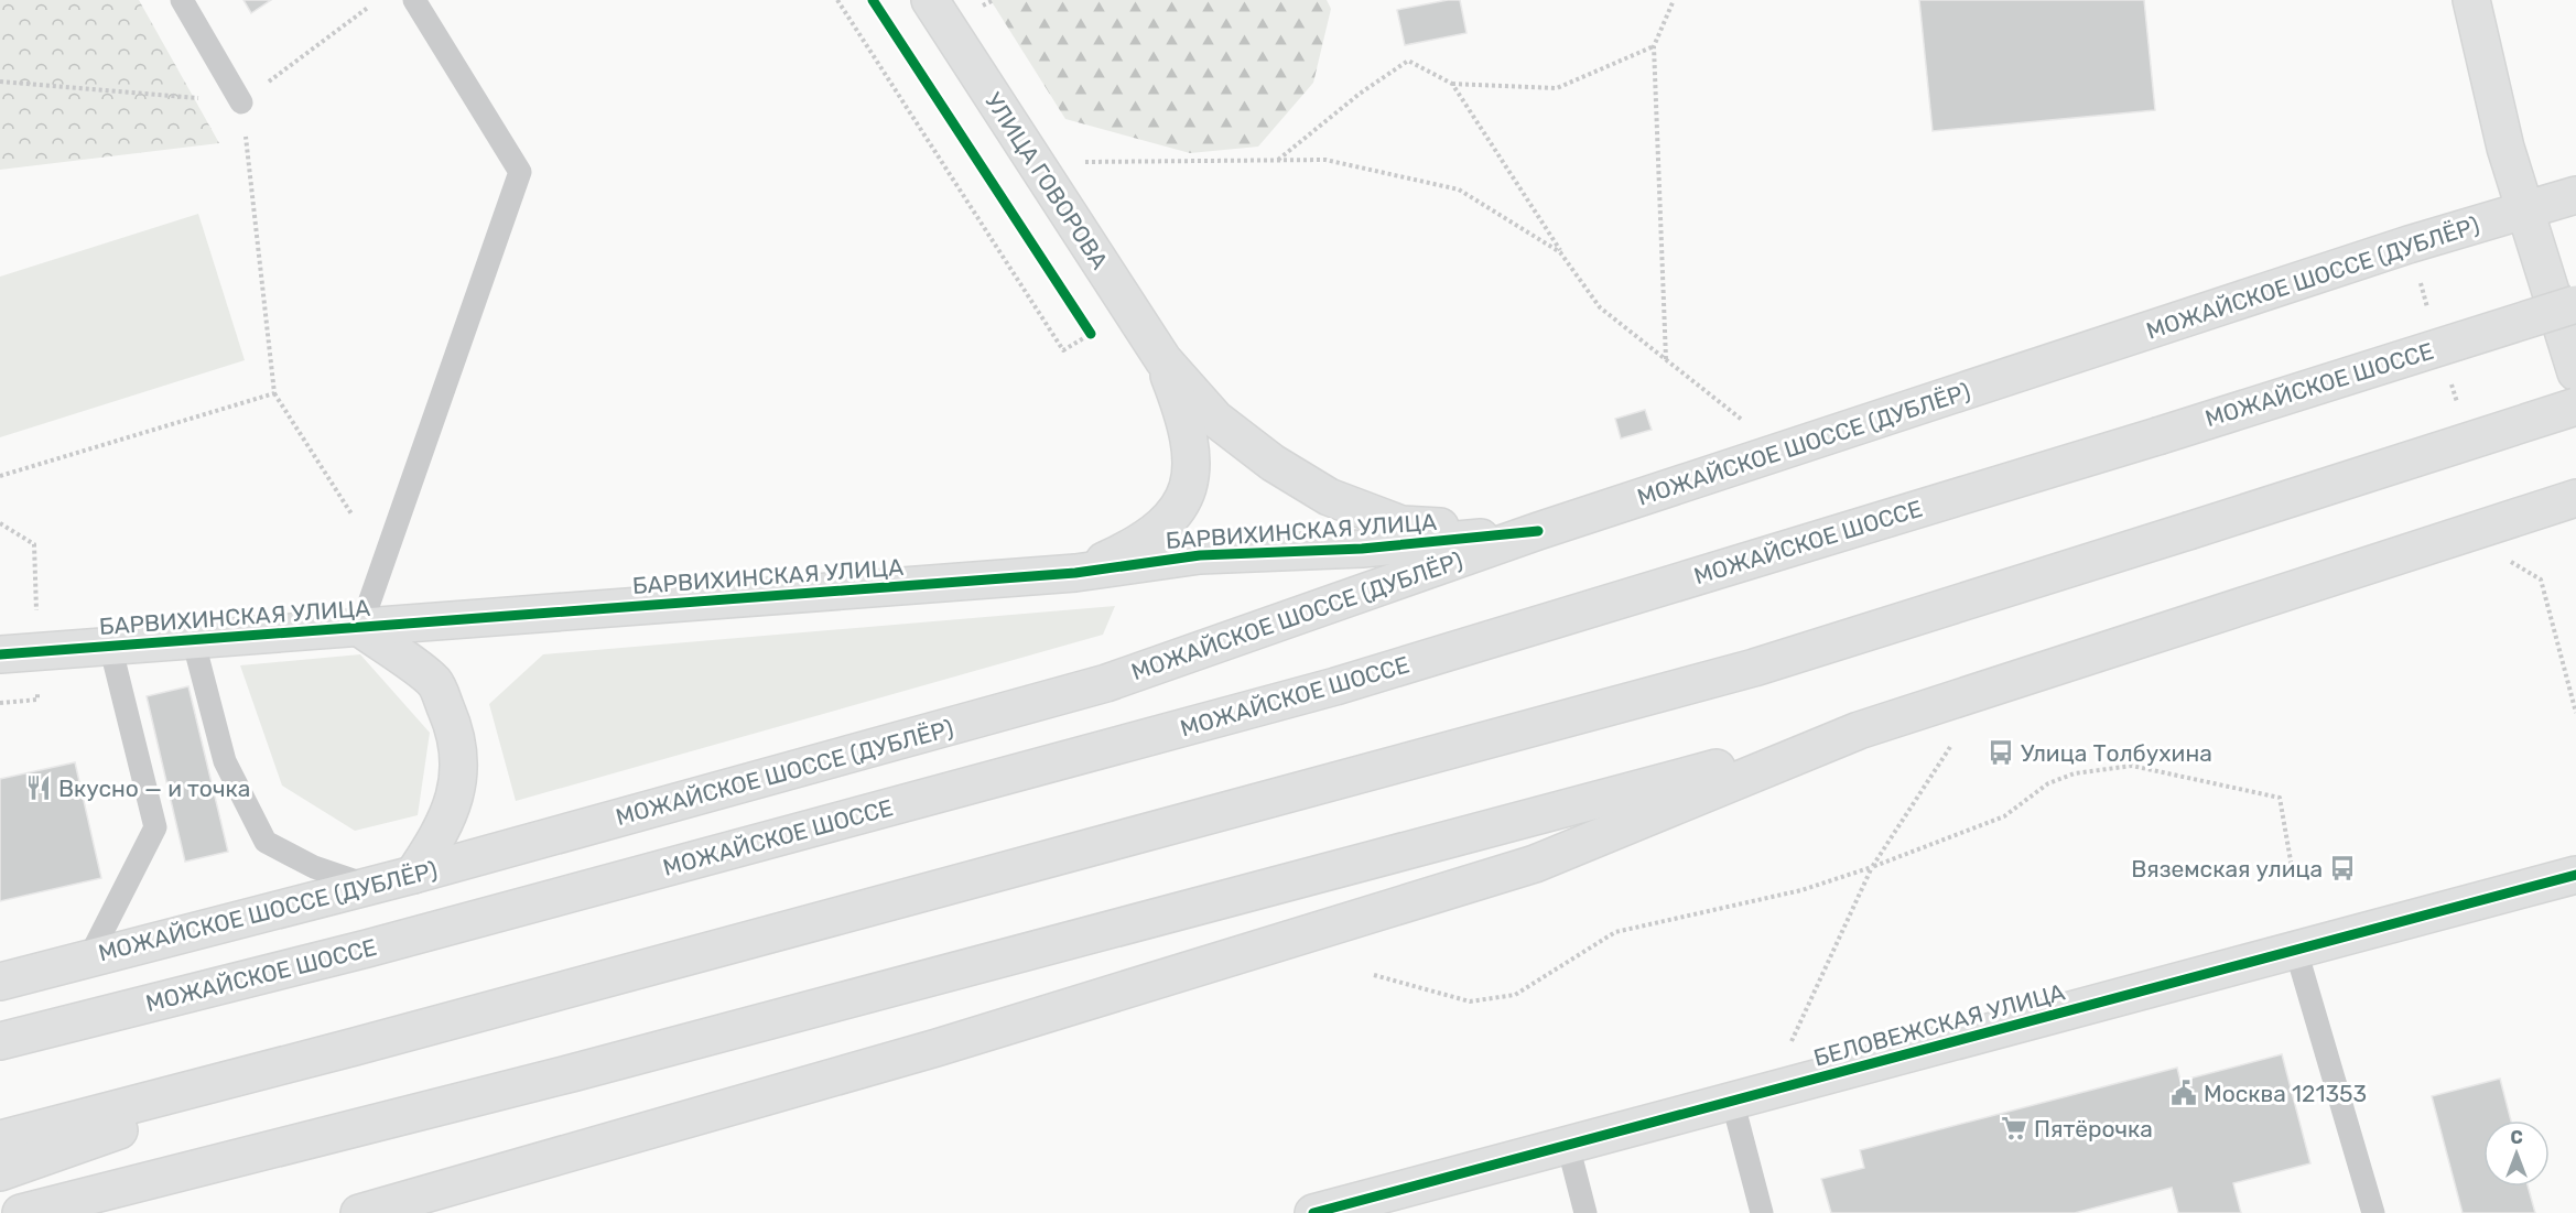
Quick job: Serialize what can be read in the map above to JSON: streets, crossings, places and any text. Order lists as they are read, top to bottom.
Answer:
{
  "streets": {
    "main road": [
      "УЛИЦА ГОВОРОВА",
      "МОЖАЙСКОЕ ШОССЕ (ДУБЛЁР)",
      "МОЖАЙСКОЕ ШОССЕ",
      "БАРВИХИНСКАЯ УЛИЦА",
      "БЕЛОВЕЖСКАЯ УЛИЦА"
    ]
  },
  "crossings": [
    ["УЛИЦА ГОВОРОВА", "МОЖАЙСКОЕ ШОССЕ (ДУБЛЁР)"],
    ["УЛИЦА ГОВОРОВА", "БАРВИХИНСКАЯ УЛИЦА"],
    ["МОЖАЙСКОЕ ШОССЕ (ДУБЛЁР)", "БАРВИХИНСКАЯ УЛИЦА"]
  ],
  "places": {
    "bus stop": ["Улица Толбухина", "Вяземская улица"],
    "restaurant": ["Вкусно — и точка"],
    "public building": ["Москва 121353"],
    "supermarket": ["Пятёрочка"]
  },
  "north": "top"
}
